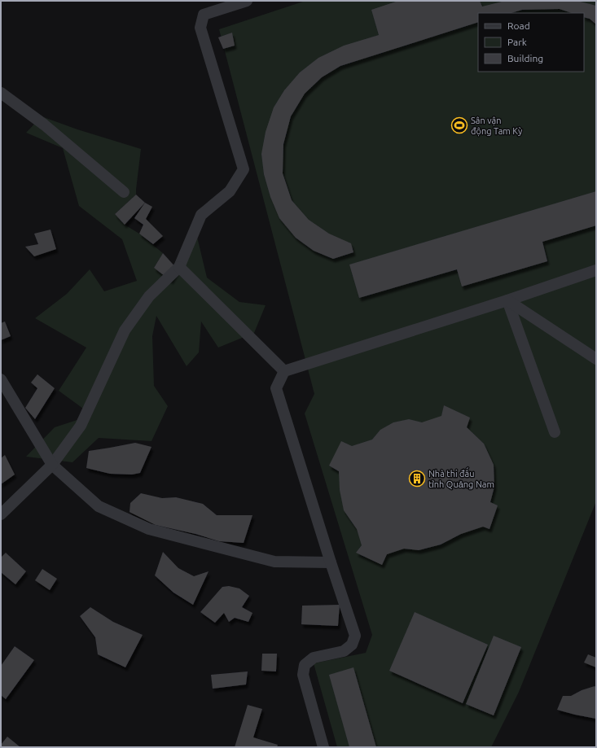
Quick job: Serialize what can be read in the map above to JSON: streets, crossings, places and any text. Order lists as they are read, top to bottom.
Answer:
{
  "places": {
    "sports": ["Sân vận động Tam Kỳ"],
    "building": ["Nhà thi đấu tỉnh Quảng Nam"]
  },
  "legend": ["Road", "Park", "Building"]
}
